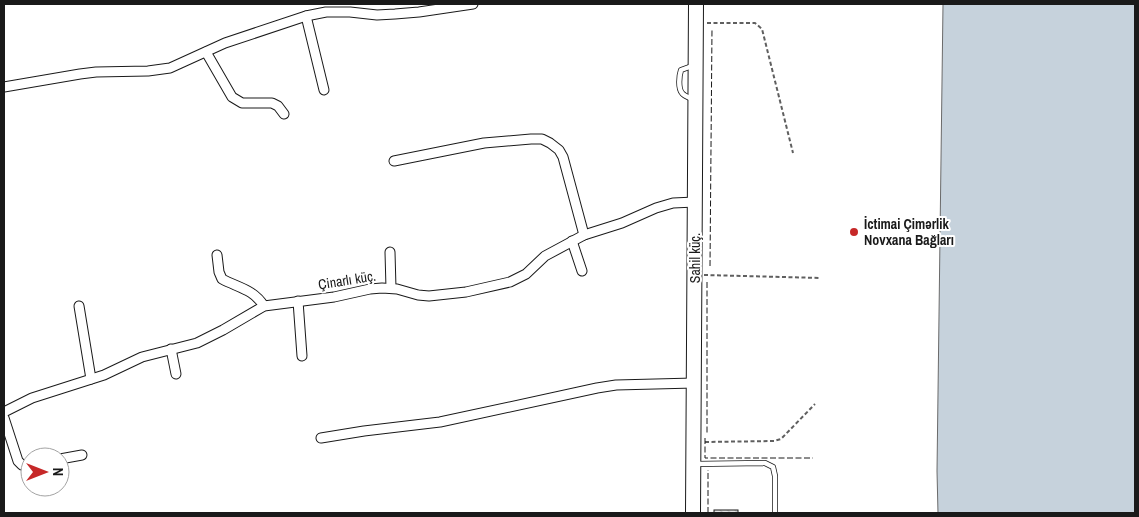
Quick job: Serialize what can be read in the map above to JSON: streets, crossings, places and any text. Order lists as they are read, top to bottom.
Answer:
{
  "streets": {
    "main road": ["Sahil küç."],
    "street": ["Çinarlı küç."]
  },
  "crossings": [
    ["Sahil küç.", "Çinarlı küç."]
  ],
  "places": ["İctimai Çimərlik Novxana Bağları"],
  "north": "right"
}
